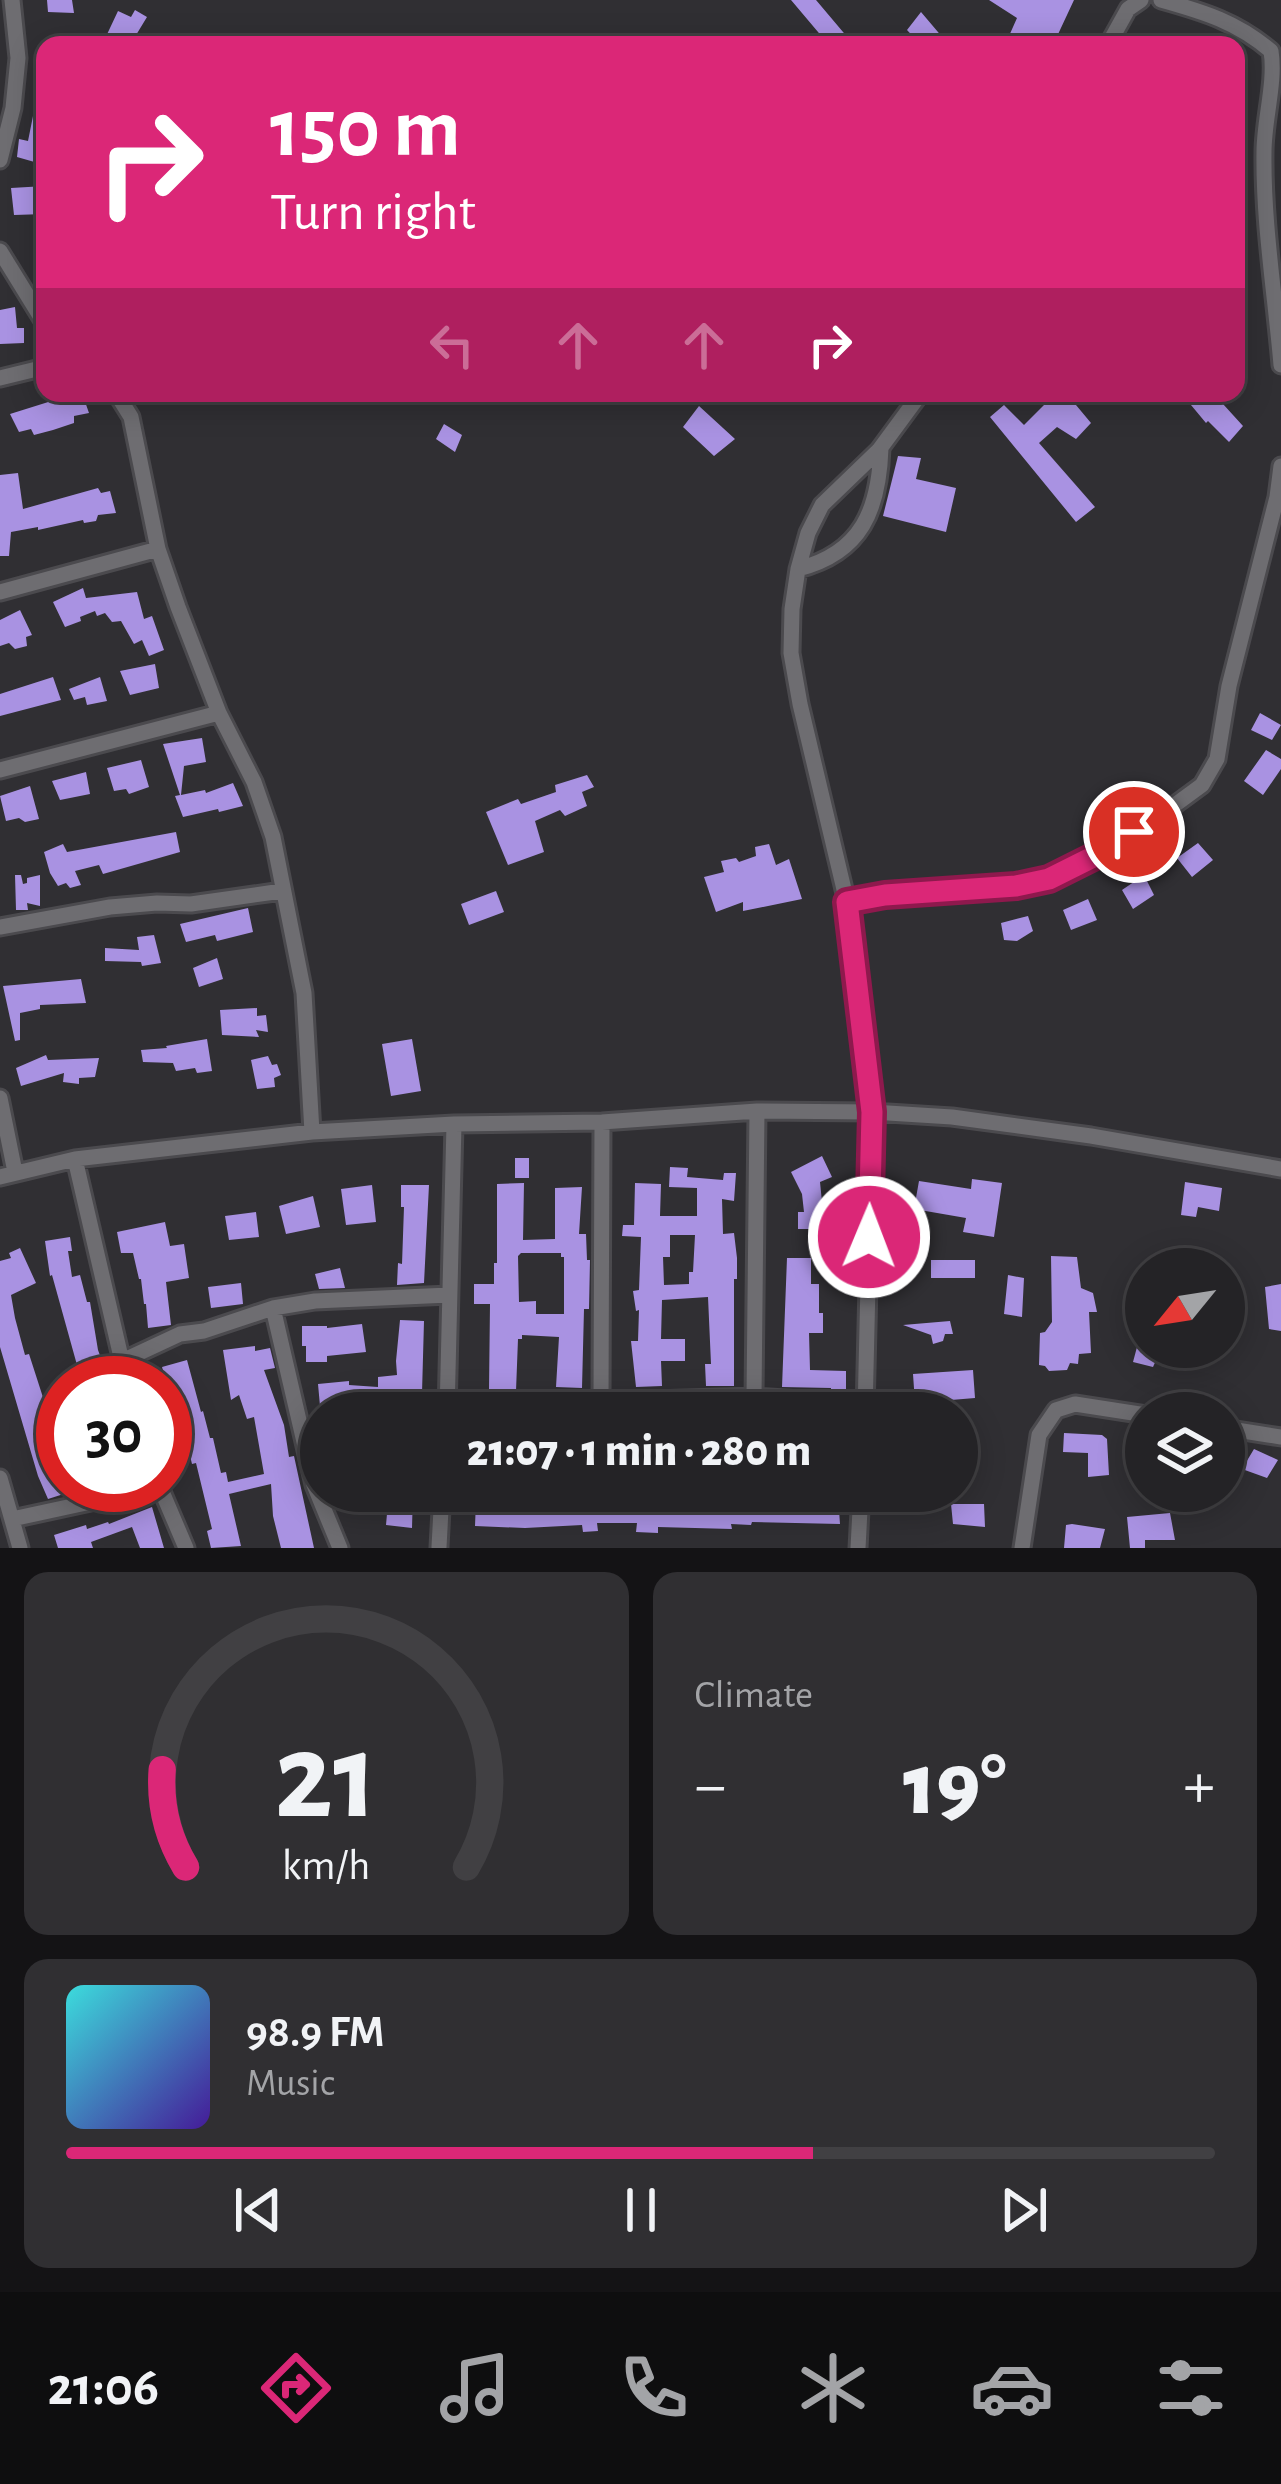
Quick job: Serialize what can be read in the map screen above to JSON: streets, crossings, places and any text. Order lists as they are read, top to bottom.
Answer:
{
  "north": "bottom left",
  "page": {
    "turn": ["150 m", "Turn right"],
    "limit": "30",
    "trip": "21:07 · 1 min · 280 m",
    "tile": "Climate",
    "heat": ["−", "19°", "+"],
    "song": ["98.9 FM", "Music"],
    "tabs": "21:06",
    "gauge": ["21", "km/h"]
  }
}
